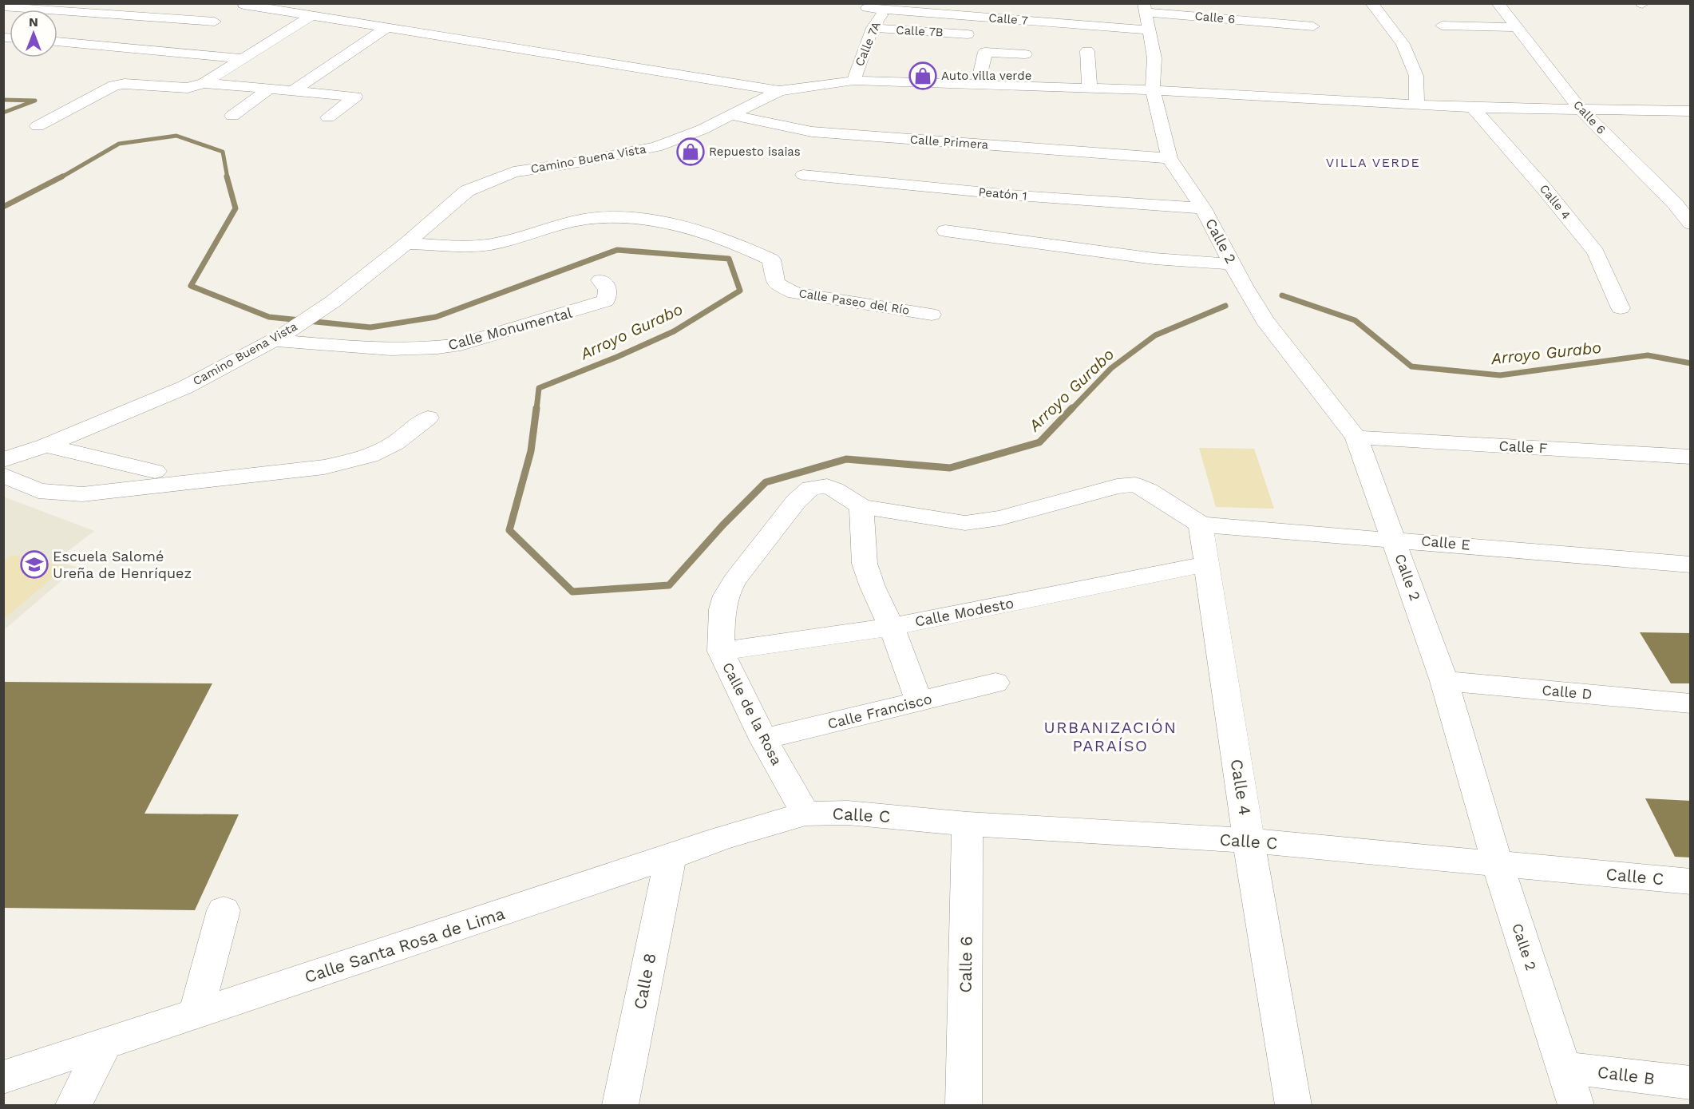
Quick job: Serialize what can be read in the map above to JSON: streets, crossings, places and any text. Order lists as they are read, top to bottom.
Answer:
{
  "streets": {
    "street": [
      "Calle 6",
      "Calle 7",
      "Calle 7B",
      "Calle 7A",
      "Calle Primera",
      "Camino Buena Vista",
      "Peatón 1",
      "Calle 4",
      "Calle 2",
      "Calle Paseo del Río",
      "Calle Monumental",
      "Calle F",
      "Calle E",
      "Calle Modesto",
      "Calle D",
      "Calle Francisco",
      "Calle de la Rosa",
      "Calle C",
      "Calle Santa Rosa de Lima",
      "Calle 8",
      "Calle B"
    ]
  },
  "crossings": [
    ["Calle 6", "Camino Buena Vista"],
    ["Calle 6", "Calle C"],
    ["Calle 7", "Calle 7A"],
    ["Calle 7B", "Calle 7A"],
    ["Calle 7A", "Camino Buena Vista"],
    ["Calle Primera", "Camino Buena Vista"],
    ["Calle Primera", "Calle 2"],
    ["Camino Buena Vista", "Calle 4"],
    ["Camino Buena Vista", "Calle 2"],
    ["Camino Buena Vista", "Calle Paseo del Río"],
    ["Camino Buena Vista", "Calle Monumental"],
    ["Peatón 1", "Calle 2"],
    ["Calle 4", "Calle E"],
    ["Calle 4", "Calle Modesto"],
    ["Calle 4", "Calle C"],
    ["Calle 2", "Calle F"],
    ["Calle 2", "Calle E"],
    ["Calle 2", "Calle D"],
    ["Calle 2", "Calle C"],
    ["Calle 2", "Calle B"],
    ["Calle Modesto", "Calle de la Rosa"],
    ["Calle Francisco", "Calle de la Rosa"],
    ["Calle de la Rosa", "Calle C"],
    ["Calle de la Rosa", "Calle Santa Rosa de Lima"],
    ["Calle C", "Calle Santa Rosa de Lima"],
    ["Calle Santa Rosa de Lima", "Calle 8"]
  ],
  "districts": ["VILLA VERDE", "URBANIZACIÓN PARAÍSO"],
  "water": ["Arroyo Gurabo"],
  "places": {
    "shop": ["Auto villa verde", "Repuesto isaias"],
    "school or university": ["Escuela Salomé Ureña de Henríquez"]
  },
  "north": "top"
}
